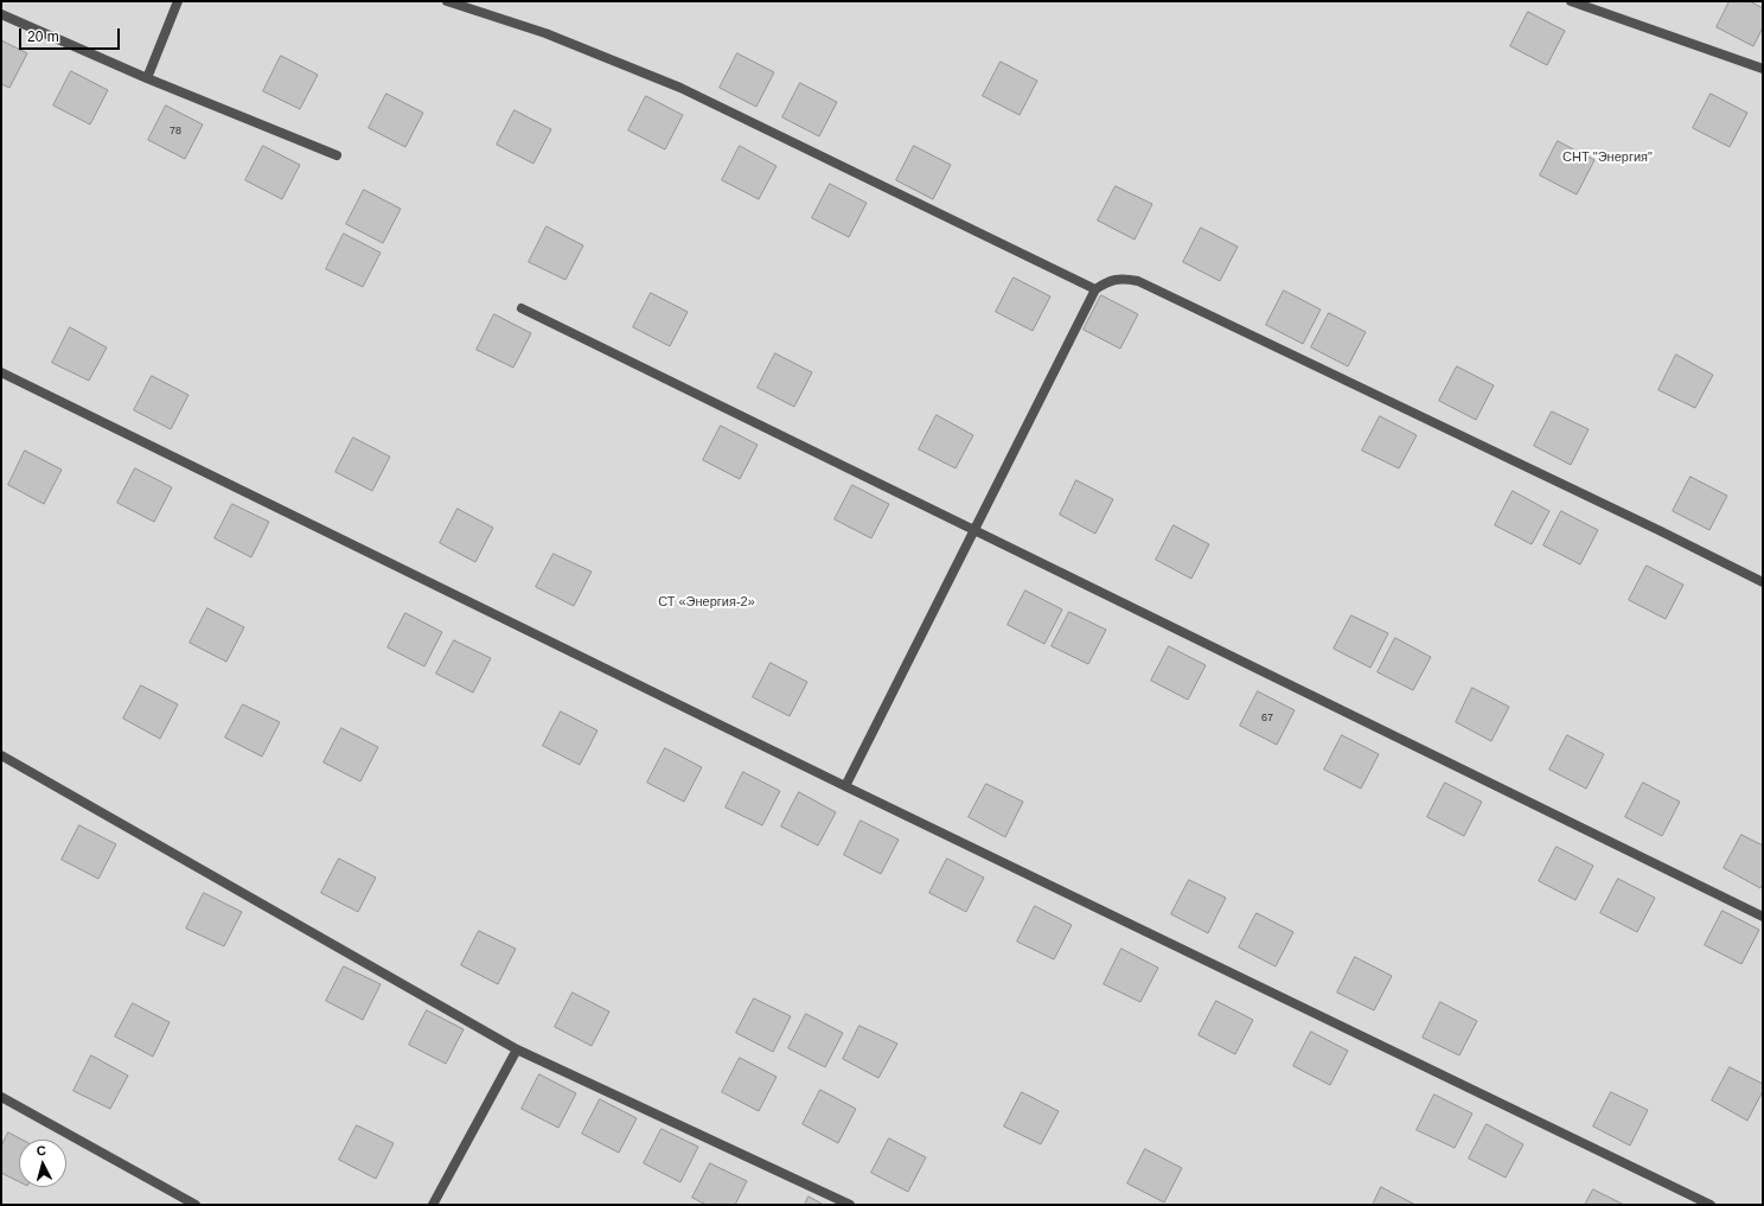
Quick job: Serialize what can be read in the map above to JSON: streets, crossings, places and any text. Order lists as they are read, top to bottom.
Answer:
{
  "parks": ["СНТ \"Энергия\"", "СТ «Энергия-2»"],
  "house_numbers": ["78", "67"],
  "scale_bar": "20 m",
  "north": "top"
}
